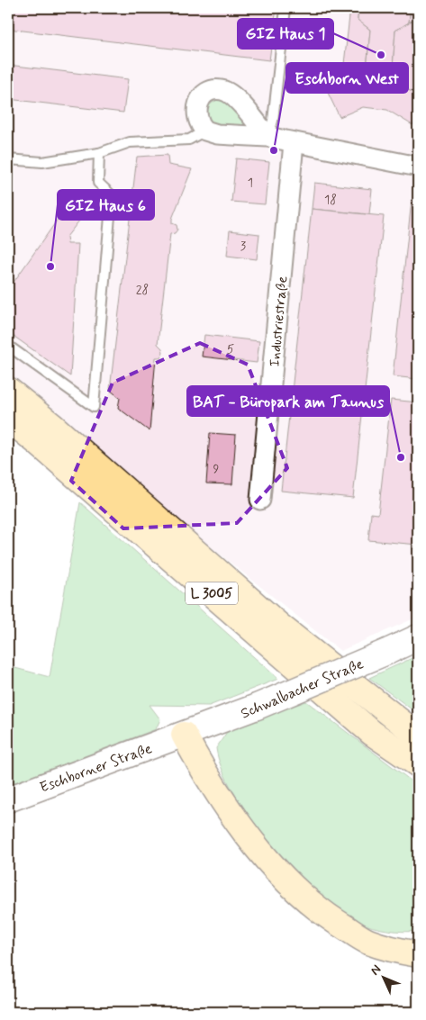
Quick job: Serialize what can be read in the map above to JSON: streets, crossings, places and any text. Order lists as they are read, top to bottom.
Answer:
{
  "streets": {
    "highway": ["L 3005"],
    "street": ["Industriestraße", "Schwalbacher Straße", "Eschborner Straße"]
  },
  "crossings": [
    ["Schwalbacher Straße", "Eschborner Straße"]
  ],
  "places": [
    "GIZ Haus 1",
    "Eschborn West",
    "GIZ Haus 6",
    "BAT - Büropark am Taunus"
  ],
  "house_numbers": [
    "1",
    "18",
    "3",
    "28",
    "5",
    "9"
  ],
  "north": "top left"
}
